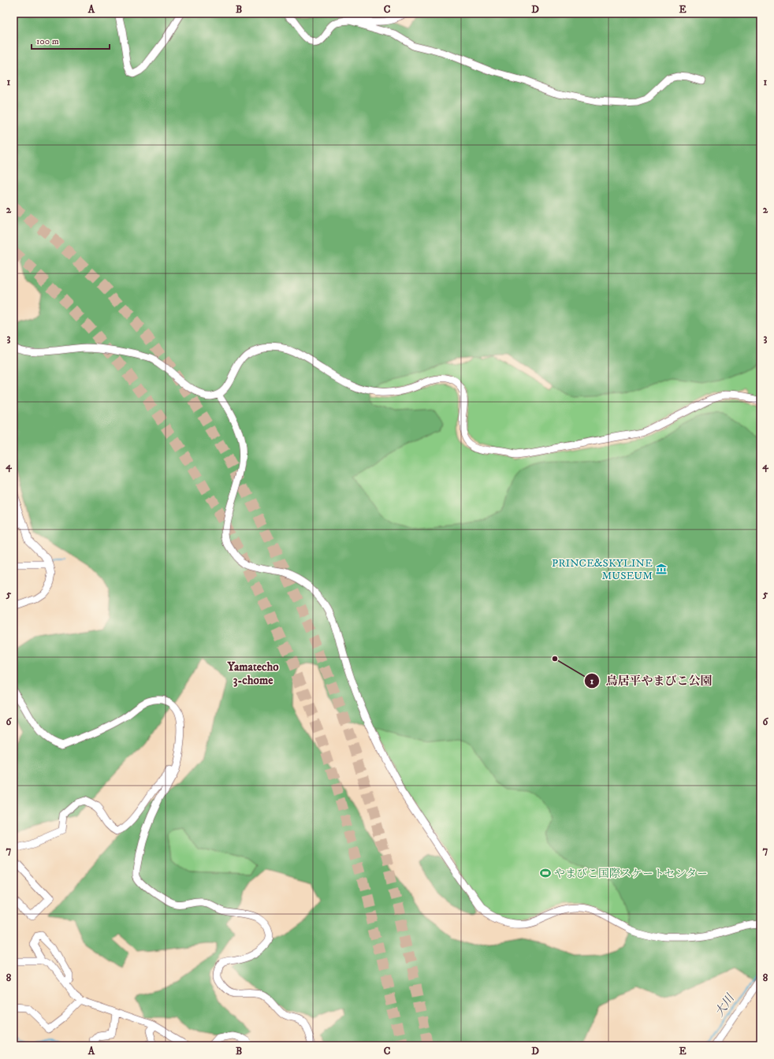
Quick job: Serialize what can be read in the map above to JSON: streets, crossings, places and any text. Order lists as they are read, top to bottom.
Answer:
{
  "districts": ["Yamatecho 3-chome"],
  "water": ["大川"],
  "places": {
    "museum": ["PRINCE&SKYLINE MUSEUM"],
    "other": ["鳥居平やまびこ公園"],
    "sports": ["やまびこ国際スケートセンター"]
  },
  "scale_bar": "100 m",
  "grid": {
    "columns": [
      "A",
      "B",
      "C",
      "D",
      "E"
    ],
    "rows": [
      "1",
      "2",
      "3",
      "4",
      "5",
      "6",
      "7",
      "8"
    ]
  }
}
